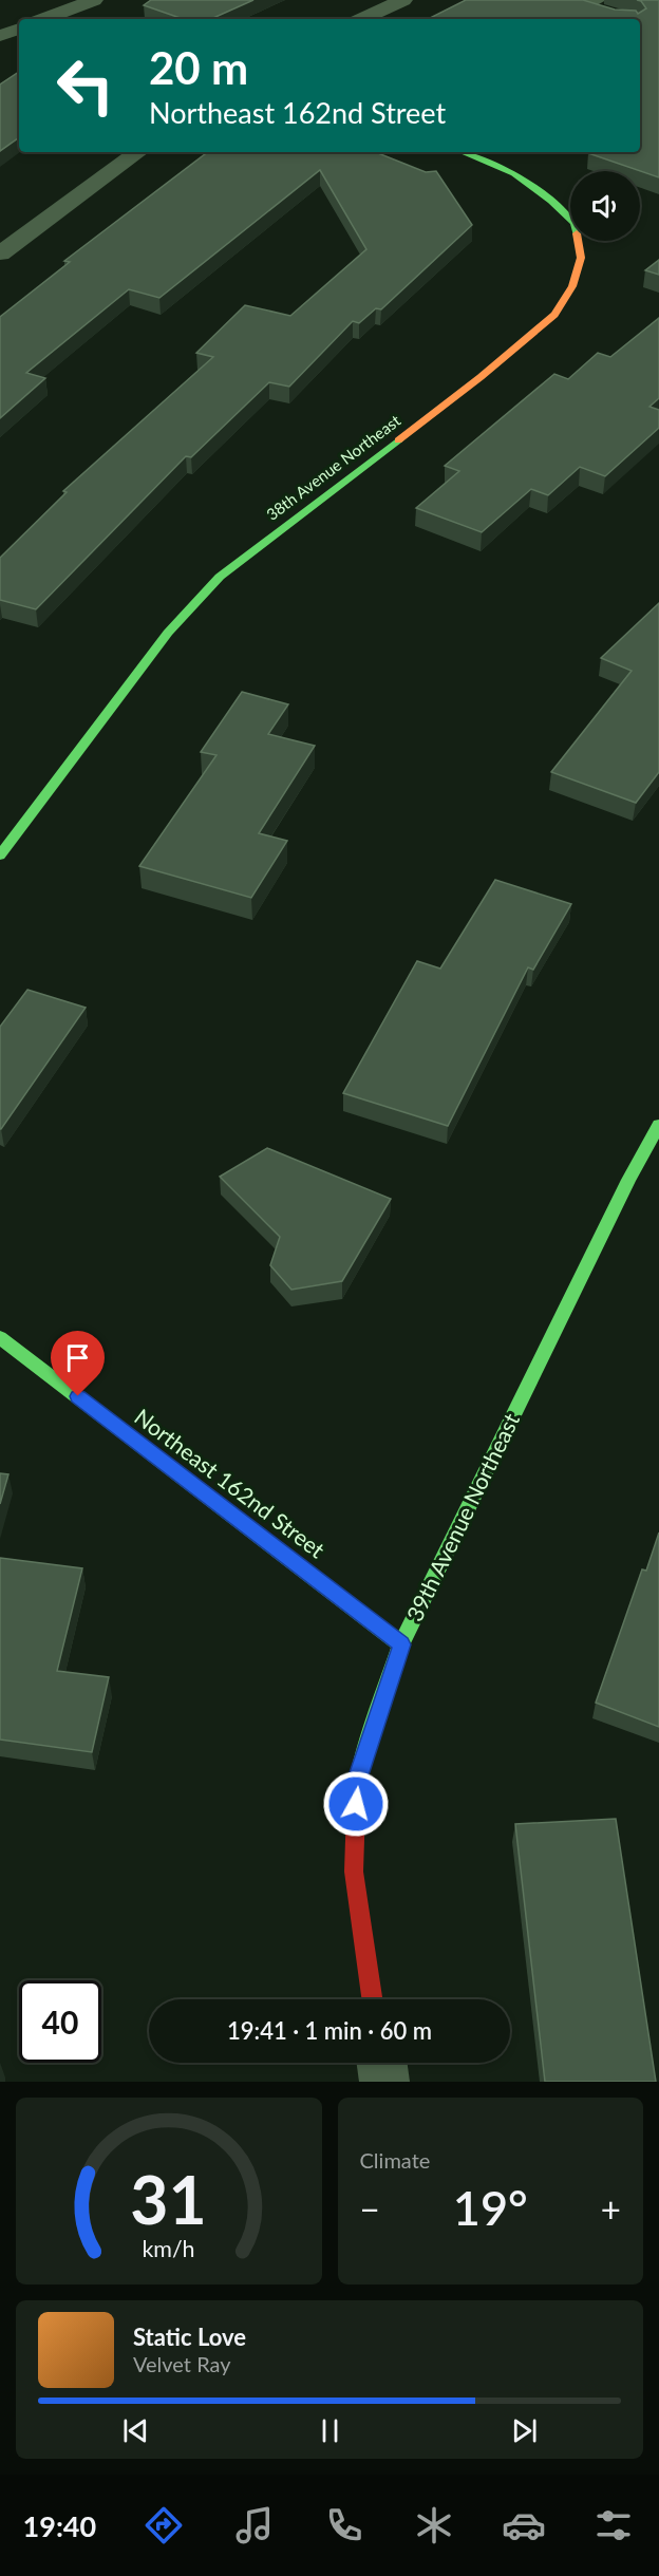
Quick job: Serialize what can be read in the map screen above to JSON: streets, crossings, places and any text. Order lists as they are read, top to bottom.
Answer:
{
  "streets": {
    "street": ["38th Avenue Northeast", "Northeast 162nd Street", "39th Avenue Northeast"]
  },
  "crossings": [
    ["Northeast 162nd Street", "39th Avenue Northeast"]
  ],
  "page": {
    "turn": ["20 m", "Northeast 162nd Street"],
    "limit": "40",
    "trip": "19:41 · 1 min · 60 m",
    "tile": "Climate",
    "heat": ["−", "19°", "+"],
    "song": ["Static Love", "Velvet Ray"],
    "tabs": "19:40",
    "gauge": ["31", "km/h"]
  }
}
